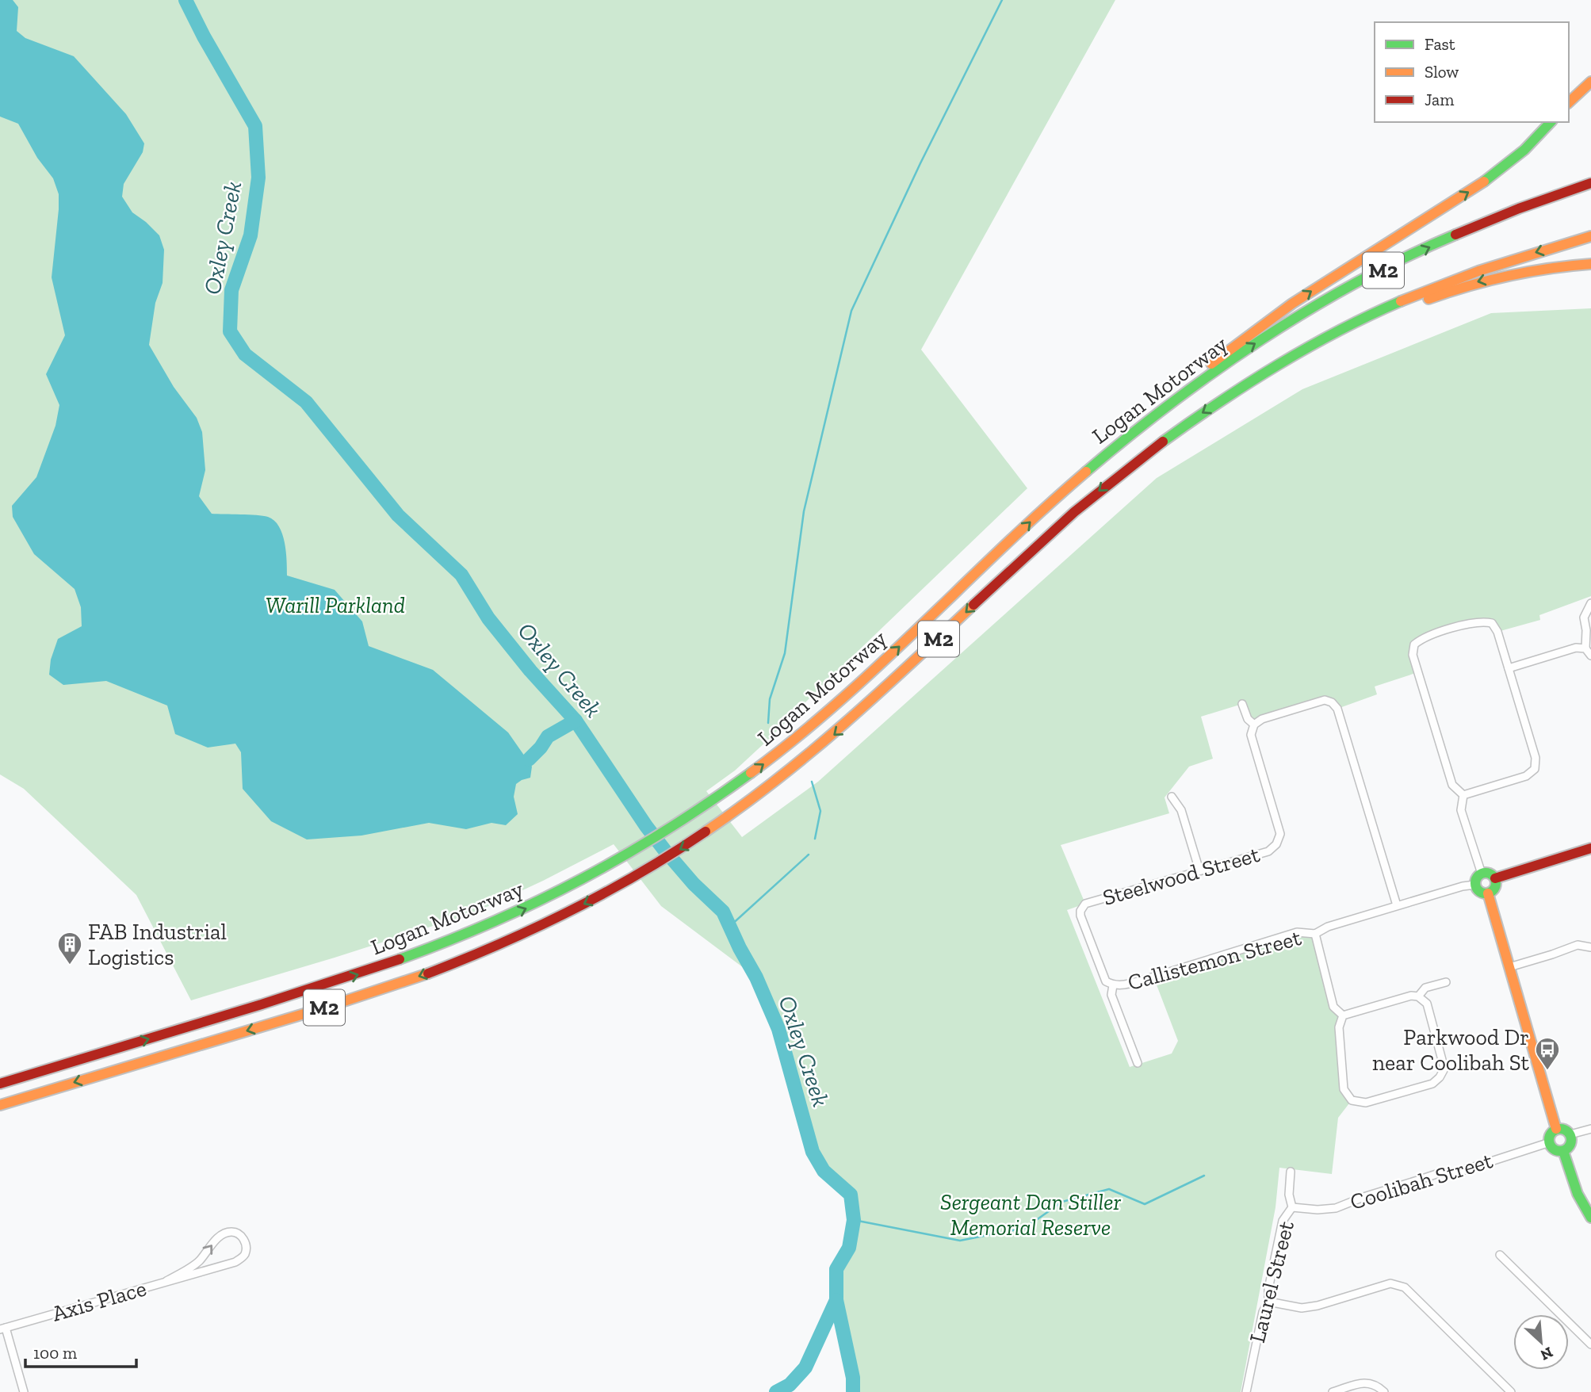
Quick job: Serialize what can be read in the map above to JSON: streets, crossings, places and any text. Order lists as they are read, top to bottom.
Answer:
{
  "streets": {
    "main road": ["M2", "Logan Motorway"],
    "street": [
      "Steelwood Street",
      "Callistemon Street",
      "Coolibah Street",
      "Laurel Street",
      "Axis Place"
    ]
  },
  "crossings": [
    ["Steelwood Street", "Callistemon Street"],
    ["Coolibah Street", "Laurel Street"]
  ],
  "water": ["Oxley Creek"],
  "parks": ["Warill Parkland", "Sergeant Dan Stiller Memorial Reserve"],
  "places": {
    "building": ["FAB Industrial Logistics"],
    "bus stop": ["Parkwood Dr near Coolibah St"]
  },
  "legend": ["Fast", "Slow", "Jam"],
  "scale_bar": "100 m",
  "north": "bottom right"
}
